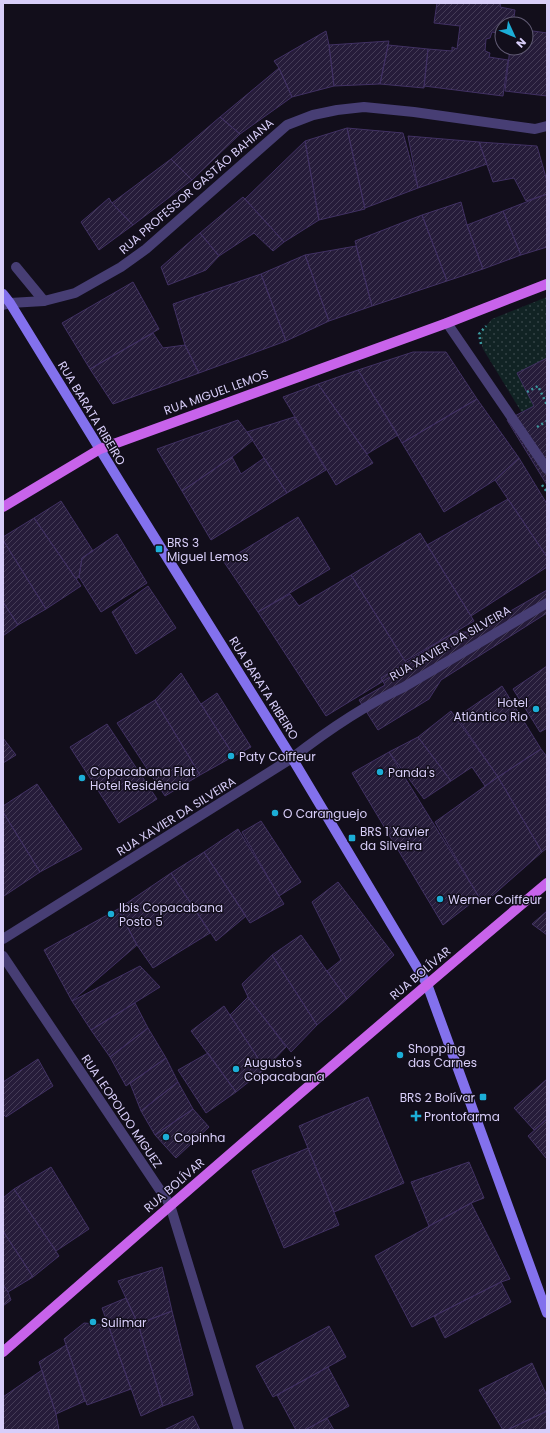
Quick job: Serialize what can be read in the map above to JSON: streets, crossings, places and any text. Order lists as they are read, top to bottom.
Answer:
{
  "streets": {
    "main road": ["RUA MIGUEL LEMOS", "RUA BARATA RIBEIRO", "RUA BOLÍVAR"],
    "street": ["RUA PROFESSOR GASTÃO BAHIANA", "RUA XAVIER DA SILVEIRA", "RUA LEOPOLDO MIGUEZ"]
  },
  "crossings": [
    ["RUA PROFESSOR GASTÃO BAHIANA", "RUA BARATA RIBEIRO"],
    ["RUA MIGUEL LEMOS", "RUA BARATA RIBEIRO"],
    ["RUA BARATA RIBEIRO", "RUA XAVIER DA SILVEIRA"],
    ["RUA BARATA RIBEIRO", "RUA BOLÍVAR"],
    ["RUA BOLÍVAR", "RUA LEOPOLDO MIGUEZ"]
  ],
  "places": {
    "transit": ["BRS 3 Miguel Lemos", "BRS 1 Xavier da Silveira", "BRS 2 Bolívar"],
    "other": [
      "Hotel Atlântico Rio",
      "Paty Coiffeur",
      "Panda's",
      "Copacabana Flat Hotel Residência",
      "O Caranguejo",
      "Werner Coiffeur",
      "Ibis Copacabana Posto 5",
      "Shopping das Carnes",
      "Augusto's Copacabana",
      "Copinha",
      "Sulimar"
    ],
    "health": ["Prontofarma"]
  },
  "north": "bottom right"
}
